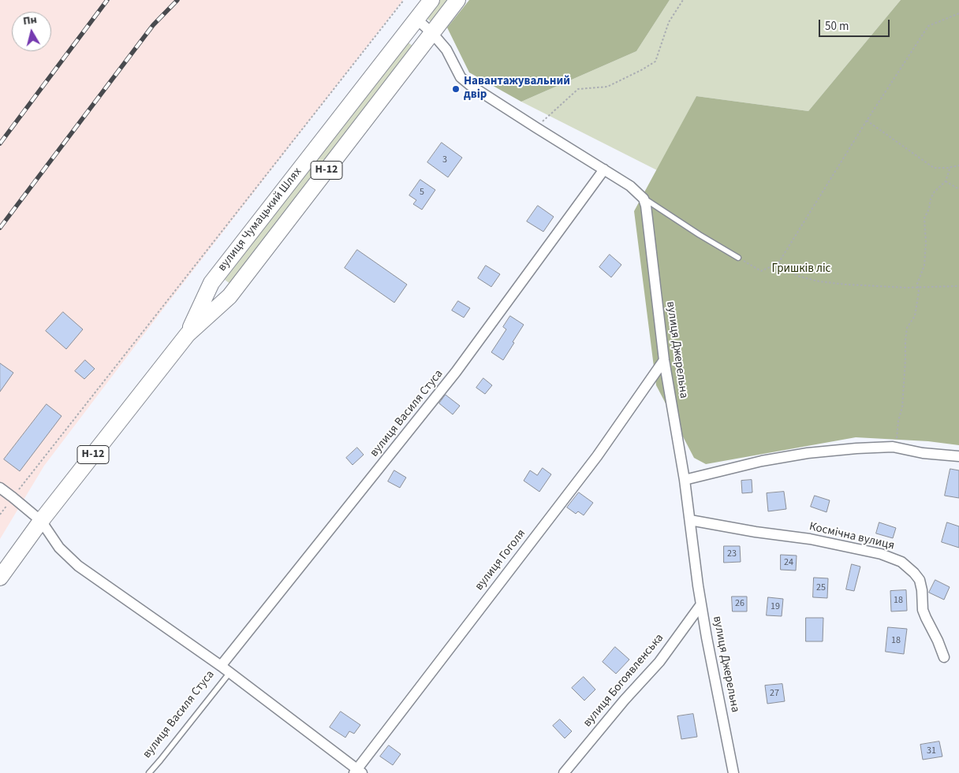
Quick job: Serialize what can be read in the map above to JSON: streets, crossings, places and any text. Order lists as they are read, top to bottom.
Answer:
{
  "streets": {
    "main road": ["Н-12", "вулиця Чумацький Шлях"],
    "street": [
      "вулиця Джерельна",
      "вулиця Василя Стуса",
      "Космічна вулиця",
      "вулиця Гоголя",
      "вулиця Богоявленська"
    ]
  },
  "crossings": [
    ["вулиця Джерельна", "Космічна вулиця"],
    ["вулиця Джерельна", "вулиця Гоголя"],
    ["вулиця Джерельна", "вулиця Богоявленська"]
  ],
  "parks": ["Гришків ліс"],
  "places": ["Навантажувальний двір"],
  "house_numbers": [
    "3",
    "5",
    "23",
    "24",
    "25",
    "18",
    "26",
    "19",
    "18",
    "27",
    "31"
  ],
  "scale_bar": "50 m",
  "north": "top"
}
